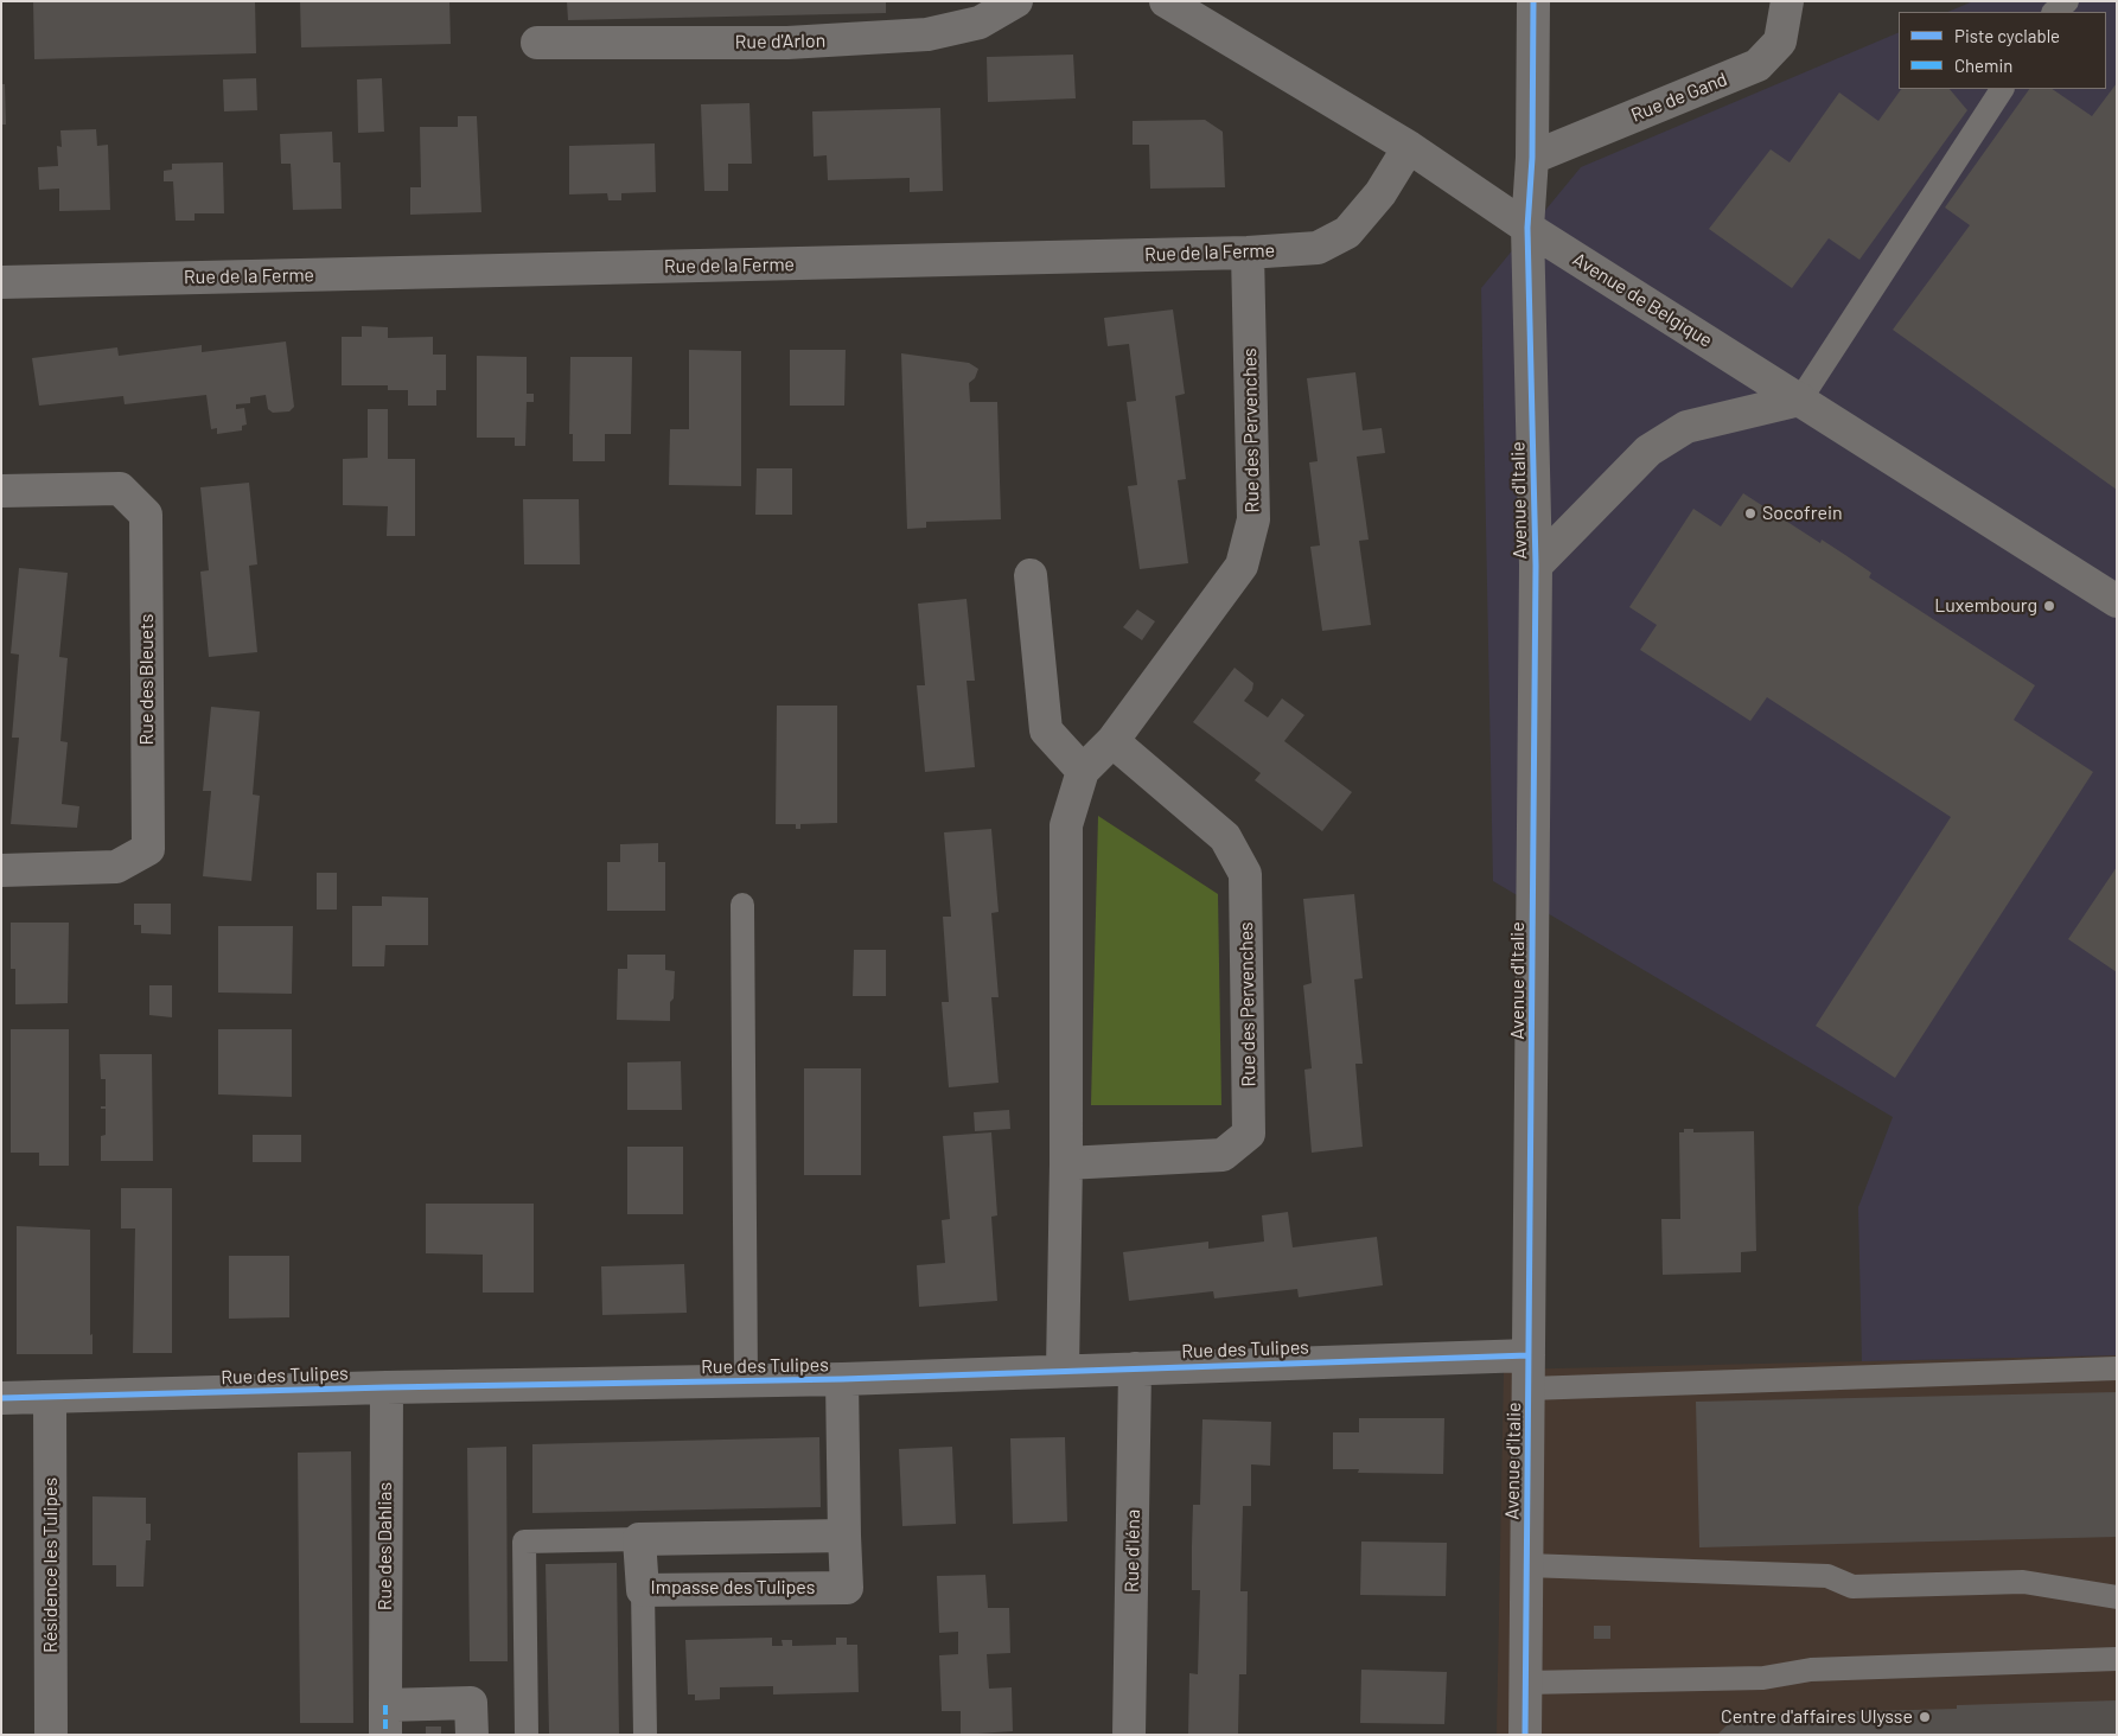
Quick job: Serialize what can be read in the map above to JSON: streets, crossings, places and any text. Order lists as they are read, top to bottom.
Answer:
{
  "streets": {
    "street": [
      "Rue d'Arlon",
      "Rue de Gand",
      "Rue de la Ferme",
      "Avenue de Belgique",
      "Rue des Pervenches",
      "Avenue d'Italie",
      "Rue des Bleuets",
      "Rue des Tulipes",
      "Rue des Dahlias",
      "Rue d'Iéna",
      "Résidence les Tulipes",
      "Impasse des Tulipes"
    ]
  },
  "crossings": [
    ["Rue de Gand", "Avenue d'Italie"],
    ["Rue de la Ferme", "Avenue de Belgique"],
    ["Rue de la Ferme", "Rue des Pervenches"],
    ["Avenue de Belgique", "Avenue d'Italie"],
    ["Rue des Pervenches", "Rue des Tulipes"],
    ["Avenue d'Italie", "Rue des Tulipes"],
    ["Rue des Tulipes", "Rue des Dahlias"],
    ["Rue des Tulipes", "Rue d'Iéna"],
    ["Rue des Tulipes", "Résidence les Tulipes"],
    ["Rue des Tulipes", "Impasse des Tulipes"]
  ],
  "places": ["Socofrein", "Luxembourg", "Centre d'affaires Ulysse"],
  "legend": ["Piste cyclable", "Chemin"]
}
